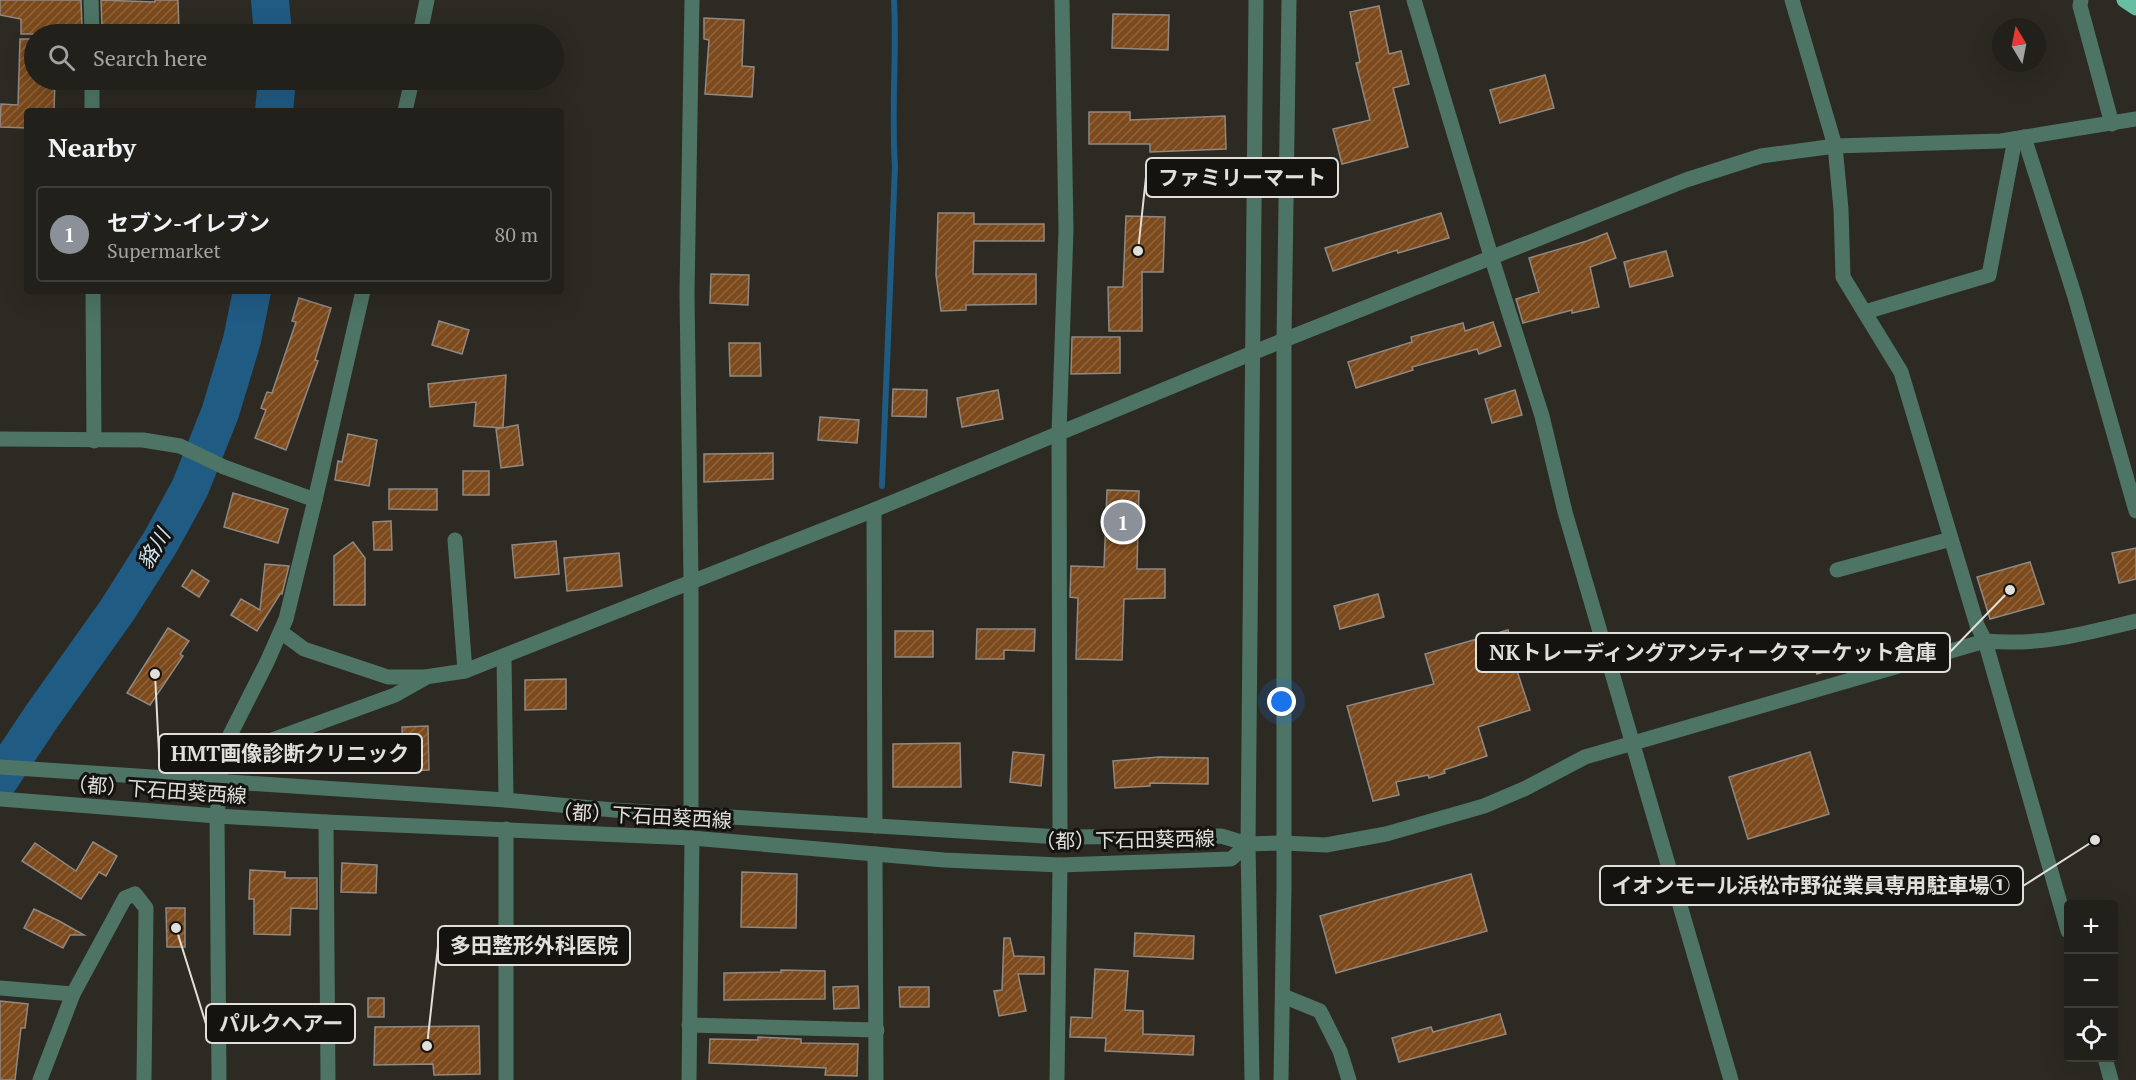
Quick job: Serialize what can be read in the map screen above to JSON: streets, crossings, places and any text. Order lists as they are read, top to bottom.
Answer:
{
  "streets": {
    "street": ["（都）下石田葵西線"]
  },
  "water": ["貉川"],
  "places": [
    "ファミリーマート",
    "NKトレーディングアンティークマーケット倉庫",
    "HMT画像診断クリニック",
    "イオンモール浜松市野従業員専用駐車場①",
    "パルクヘアー",
    "多田整形外科医院"
  ],
  "north": "top",
  "page": {
    "search": "Search here",
    "heading": "Nearby",
    "list": [
      {
        "mark": "1",
        "name": "セブン-イレブン",
        "note": "Supermarket",
        "value": "80 m"
      }
    ],
    "pins": "1",
    "map_buttons": ["+", "−"]
  }
}
